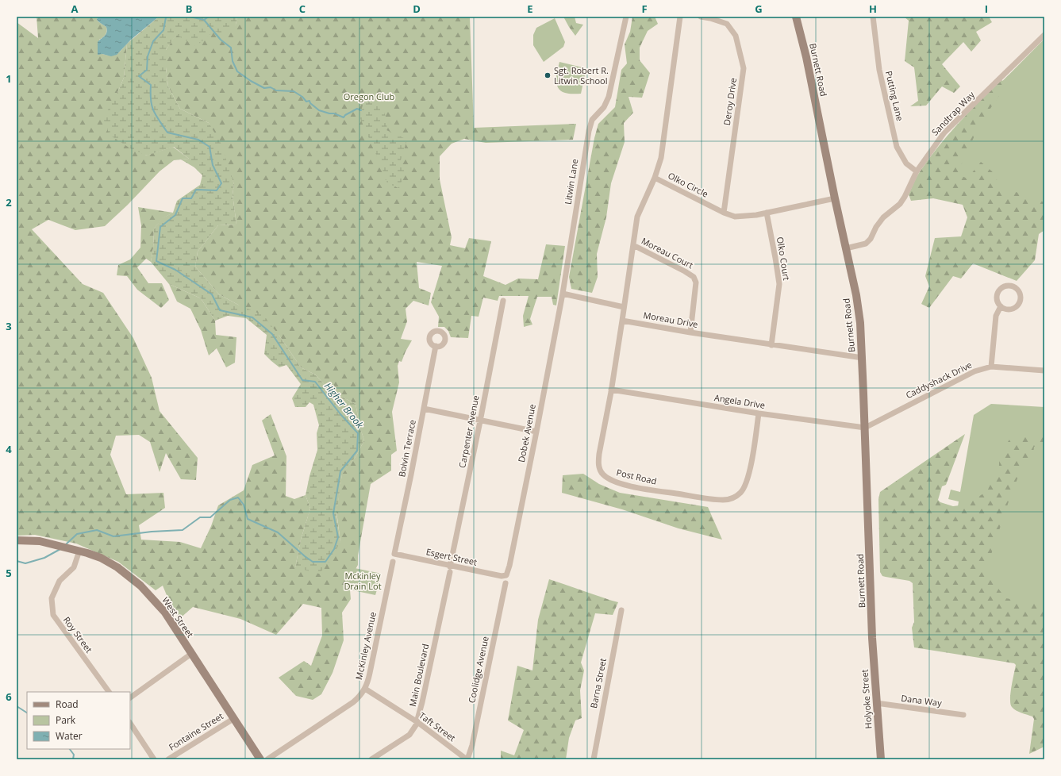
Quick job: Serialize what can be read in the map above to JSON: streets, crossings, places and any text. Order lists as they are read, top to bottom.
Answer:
{
  "streets": {
    "main road": ["Burnett Road", "West Street", "Holyoke Street"],
    "street": [
      "Putting Lane",
      "Deroy Drive",
      "Sandtrap Way",
      "Litwin Lane",
      "Olko Circle",
      "Moreau Court",
      "Olko Court",
      "Moreau Drive",
      "Caddyshack Drive",
      "Angela Drive",
      "Carpenter Avenue",
      "Dobek Avenue",
      "Boivin Terrace",
      "Post Road",
      "Esgert Street",
      "Roy Street",
      "McKinley Avenue",
      "Coolidge Avenue",
      "Main Boulevard",
      "Barna Street",
      "Dana Way",
      "Taft Street",
      "Fontaine Street"
    ]
  },
  "crossings": [
    ["Burnett Road", "Sandtrap Way"],
    ["Burnett Road", "Olko Circle"],
    ["Burnett Road", "Moreau Drive"],
    ["Burnett Road", "Caddyshack Drive"],
    ["Burnett Road", "Angela Drive"],
    ["Burnett Road", "Holyoke Street"],
    ["Putting Lane", "Sandtrap Way"],
    ["Deroy Drive", "Olko Circle"],
    ["Litwin Lane", "Dobek Avenue"],
    ["Olko Circle", "Olko Court"],
    ["Moreau Court", "Moreau Drive"],
    ["Olko Court", "Moreau Drive"],
    ["Moreau Drive", "Post Road"],
    ["Caddyshack Drive", "Angela Drive"],
    ["Angela Drive", "Post Road"],
    ["Carpenter Avenue", "Esgert Street"],
    ["Carpenter Avenue", "Main Boulevard"],
    ["Dobek Avenue", "Esgert Street"],
    ["Boivin Terrace", "Esgert Street"],
    ["Esgert Street", "Main Boulevard"],
    ["West Street", "Roy Street"],
    ["West Street", "Fontaine Street"],
    ["McKinley Avenue", "Taft Street"],
    ["Coolidge Avenue", "Taft Street"],
    ["Main Boulevard", "Taft Street"],
    ["Holyoke Street", "Dana Way"]
  ],
  "water": ["Higher Brook"],
  "parks": ["Oregon Club", "Mckinley Drain Lot"],
  "places": ["Sgt. Robert R. Litwin School"],
  "legend": ["Road", "Park", "Water"],
  "grid": {
    "columns": [
      "A",
      "B",
      "C",
      "D",
      "E",
      "F",
      "G",
      "H",
      "I"
    ],
    "rows": [
      "1",
      "2",
      "3",
      "4",
      "5",
      "6"
    ]
  }
}
